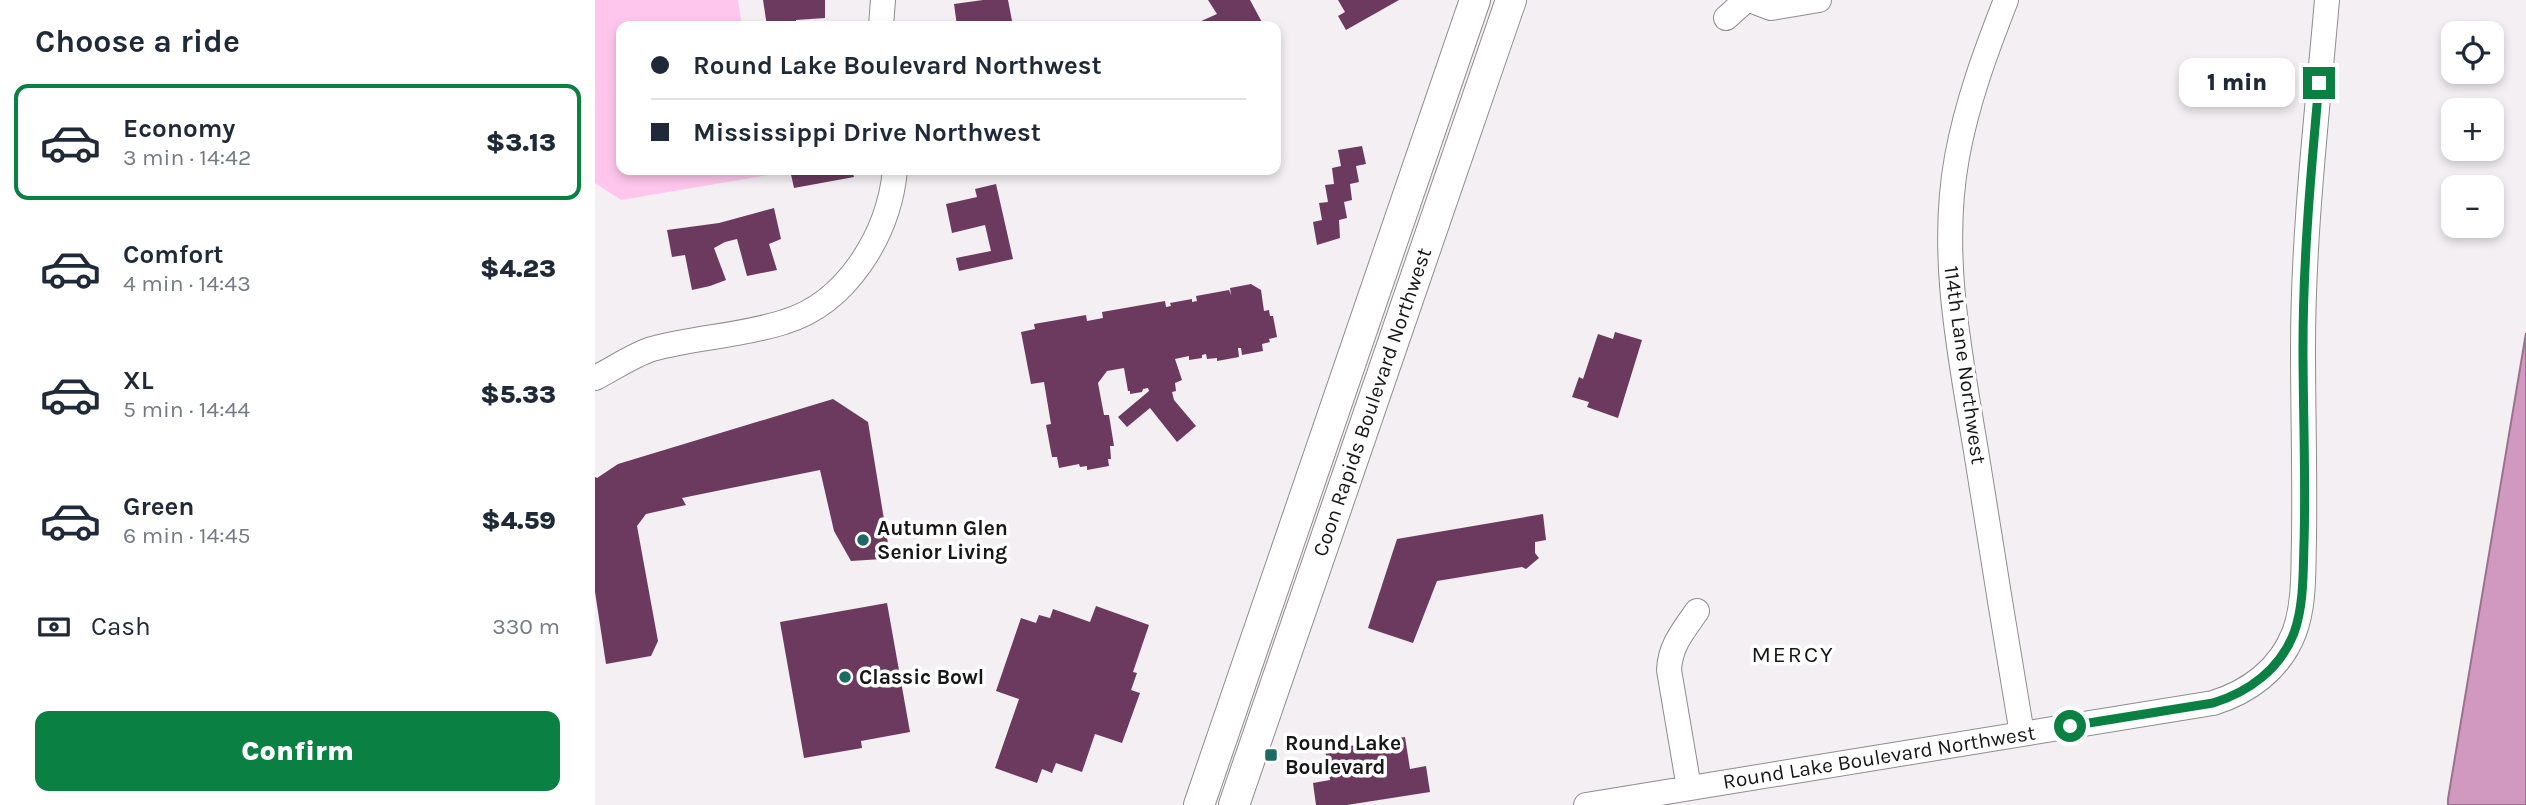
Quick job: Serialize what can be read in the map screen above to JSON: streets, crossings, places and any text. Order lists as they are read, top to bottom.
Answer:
{
  "streets": {
    "main road": ["Coon Rapids Boulevard Northwest"],
    "street": ["114th Lane Northwest", "Round Lake Boulevard Northwest"]
  },
  "crossings": [
    ["114th Lane Northwest", "Round Lake Boulevard Northwest"]
  ],
  "districts": ["MERCY"],
  "places": {
    "other": ["Autumn Glen Senior Living", "Classic Bowl"],
    "transit": ["Round Lake Boulevard"]
  },
  "page": {
    "heading": "Choose a ride",
    "map_buttons": ["+", "−"],
    "banner": ["Round Lake Boulevard Northwest", "Mississippi Drive Northwest"],
    "bubble": "1 min",
    "list": [
      {
        "name": "Economy",
        "note": "3 min · 14:42",
        "value": "$3.13"
      },
      {
        "name": "Comfort",
        "note": "4 min · 14:43",
        "value": "$4.23"
      },
      {
        "name": "XL",
        "note": "5 min · 14:44",
        "value": "$5.33"
      },
      {
        "name": "Green",
        "note": "6 min · 14:45",
        "value": "$4.59"
      }
    ],
    "pay": ["Cash", "330 m"],
    "buttons": "Confirm"
  }
}
